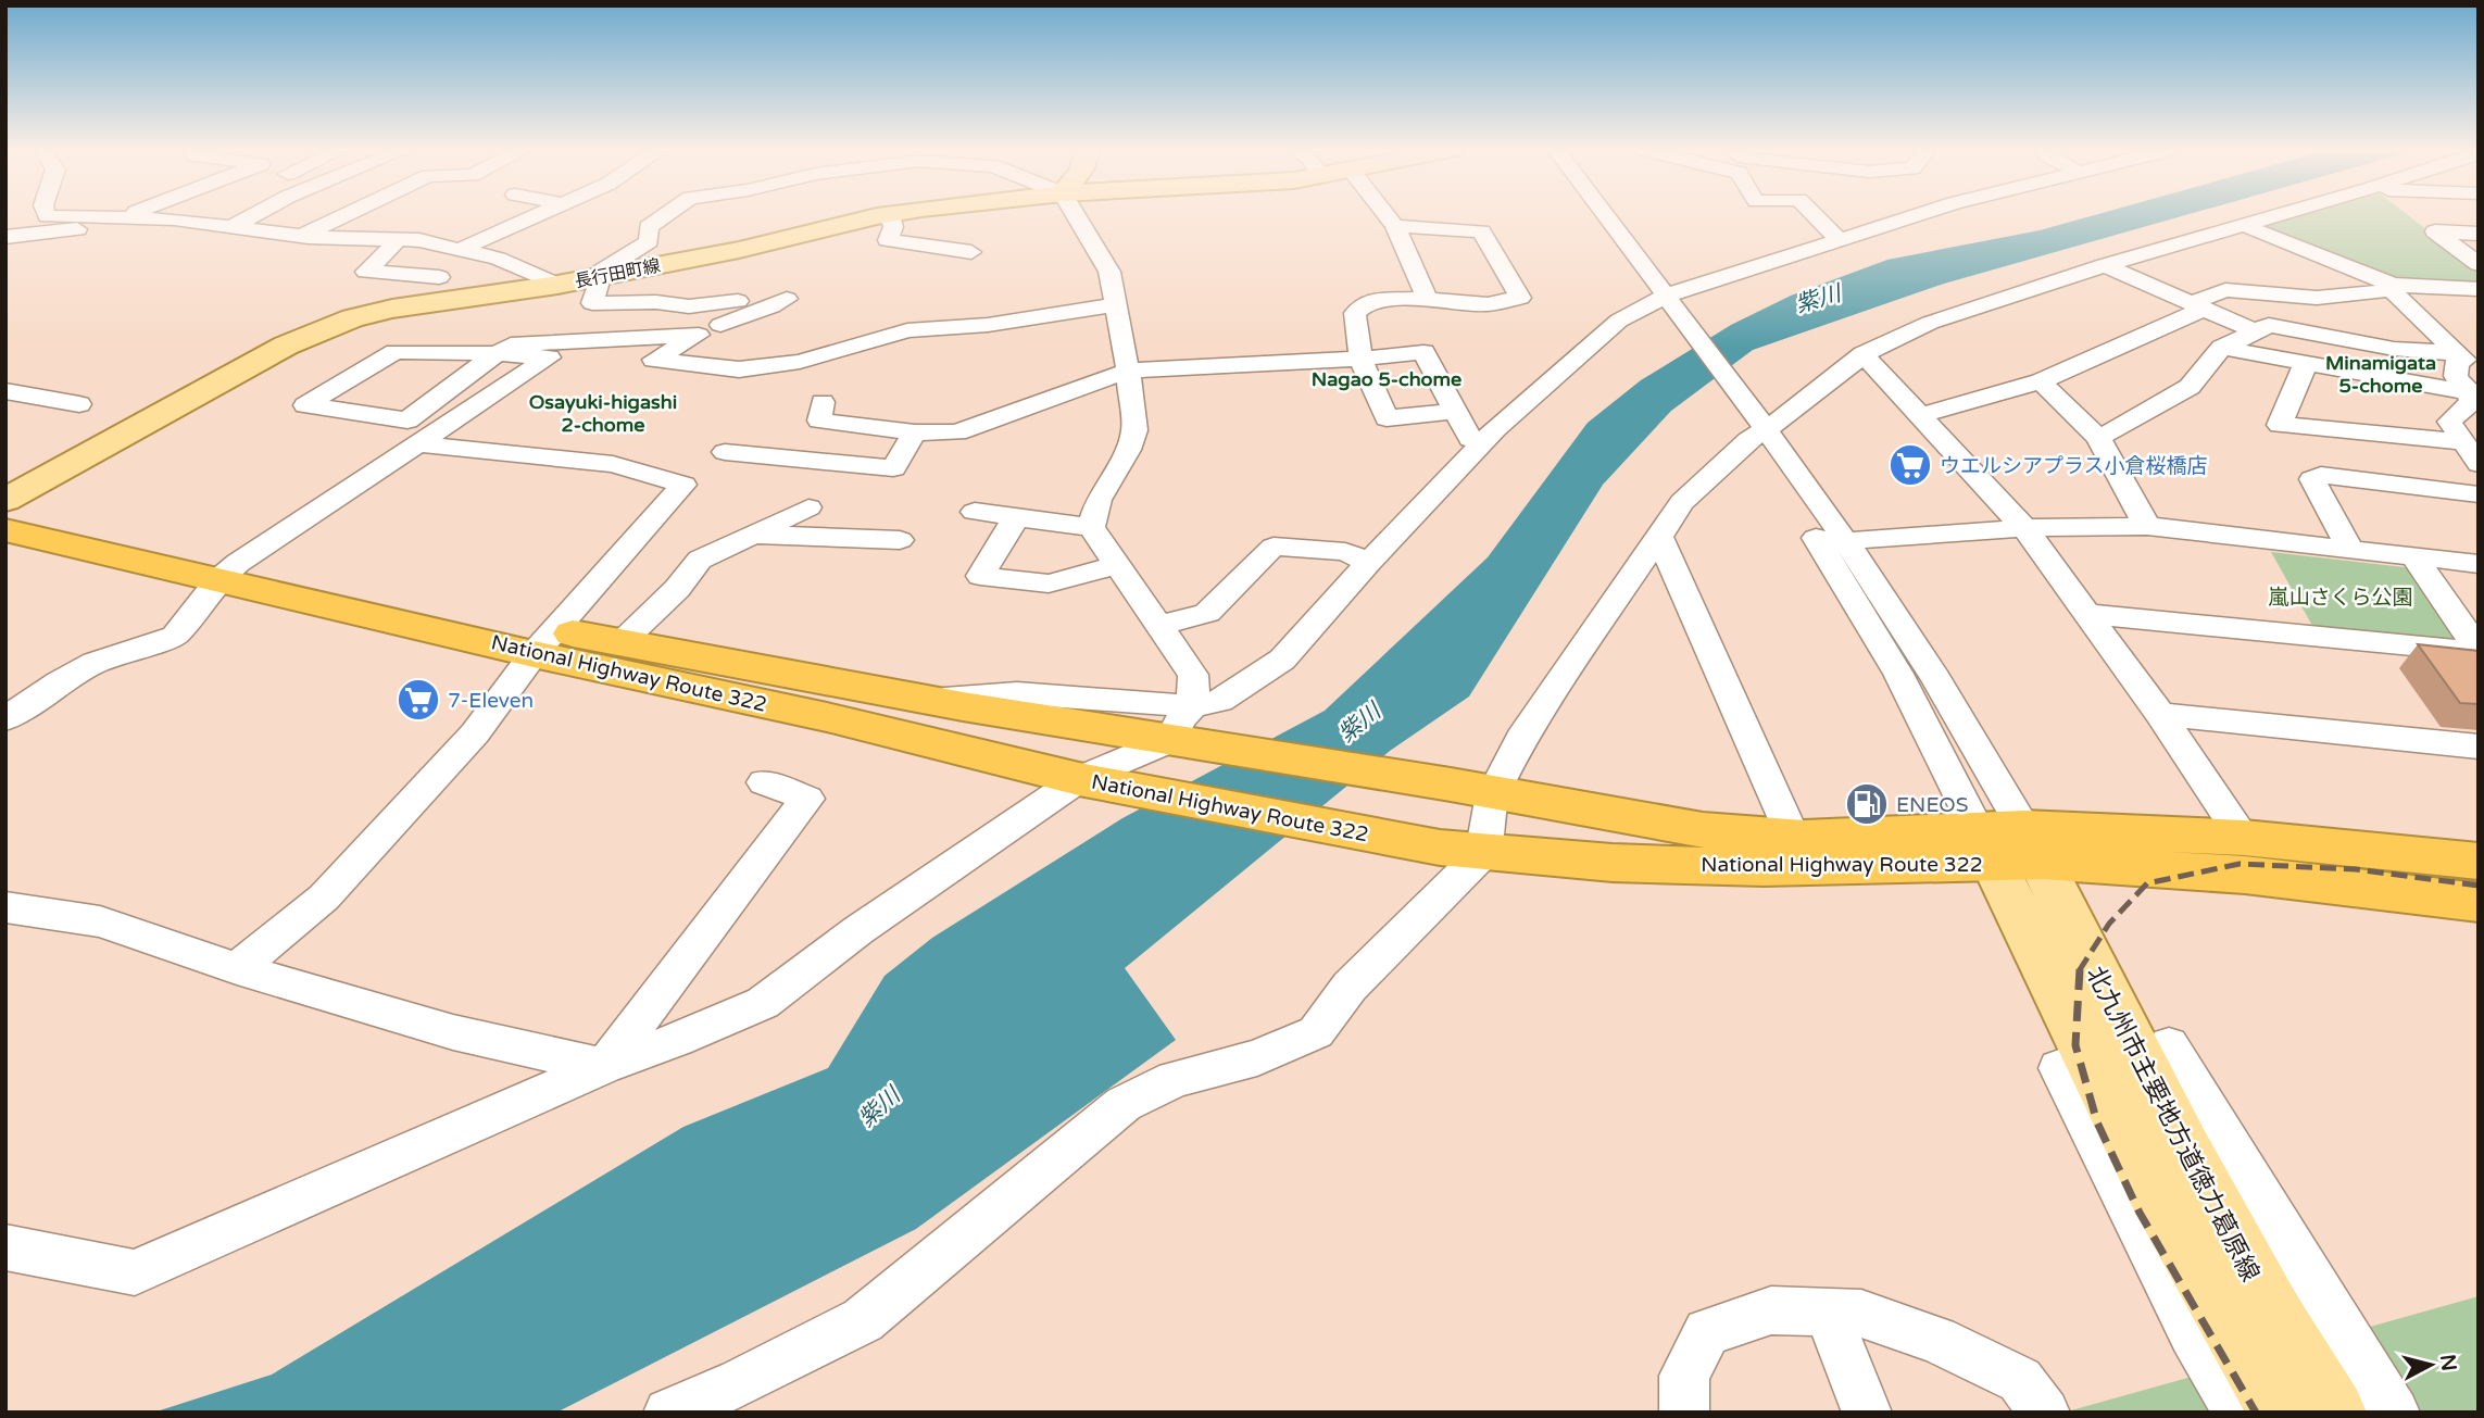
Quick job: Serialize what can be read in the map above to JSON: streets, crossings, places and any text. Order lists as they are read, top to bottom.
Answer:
{
  "streets": {
    "highway": ["National Highway Route 322"],
    "main road": ["長行田町線", "北九州市主要地方道徳力葛原線"]
  },
  "crossings": [
    ["National Highway Route 322", "北九州市主要地方道徳力葛原線"]
  ],
  "districts": ["Minamigata 5-chome", "Nagao 5-chome", "Osayuki-higashi 2-chome"],
  "water": ["紫川"],
  "parks": ["嵐山さくら公園"],
  "places": {
    "supermarket": ["ウエルシアプラス小倉桜橋店", "7-Eleven"],
    "fuel station": ["ENEOS"]
  },
  "north": "right"
}
